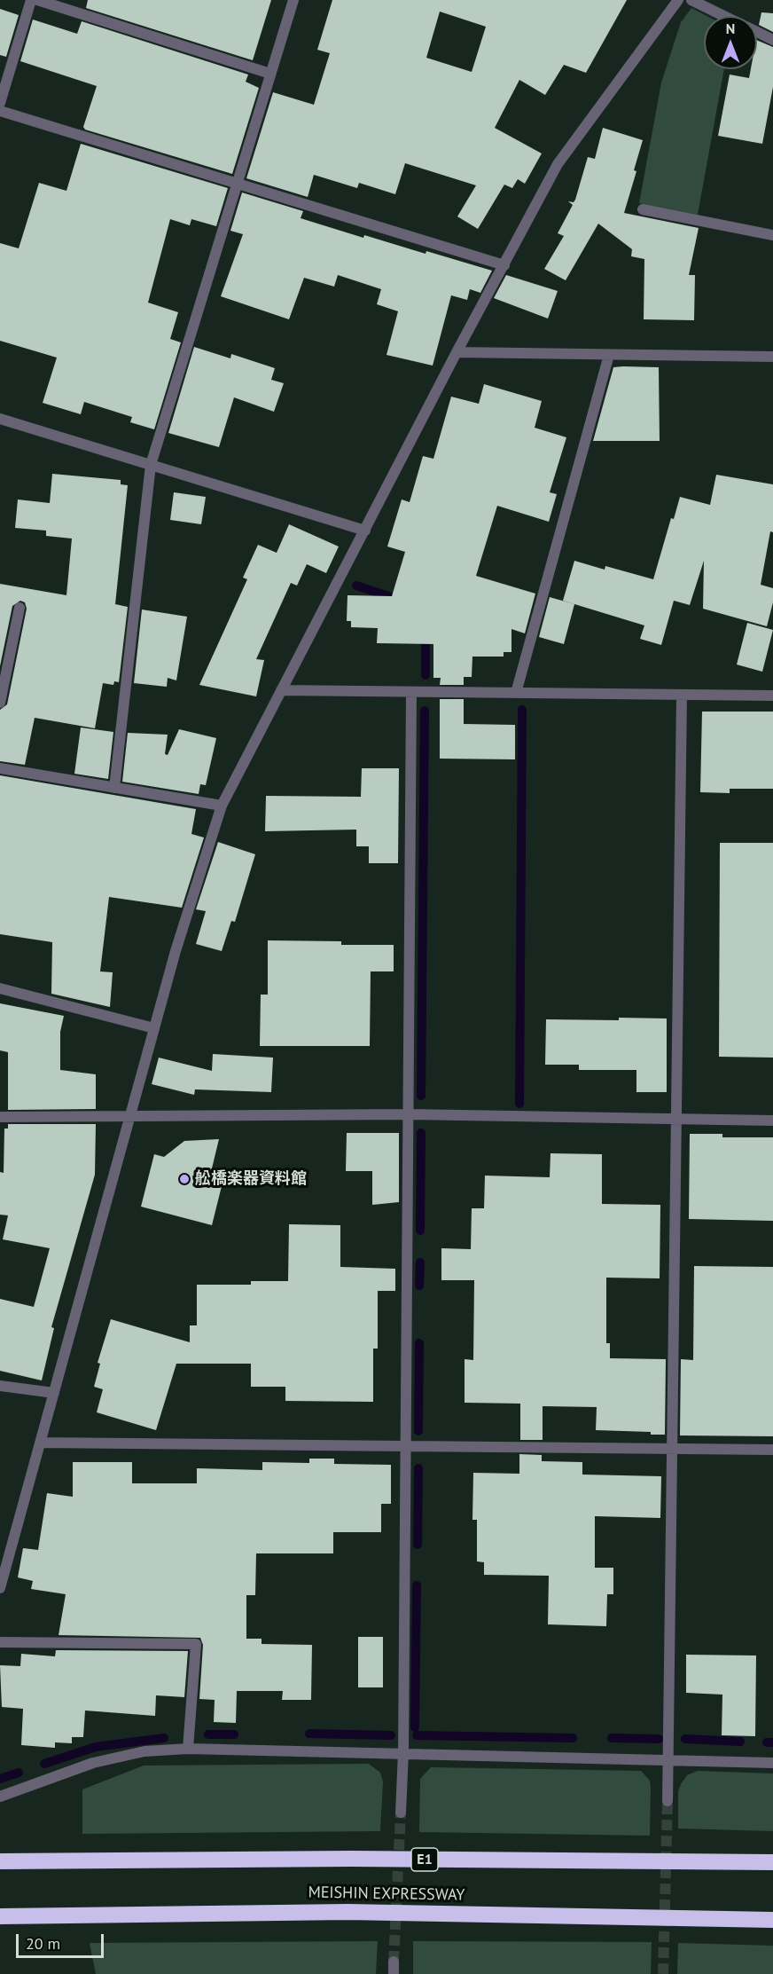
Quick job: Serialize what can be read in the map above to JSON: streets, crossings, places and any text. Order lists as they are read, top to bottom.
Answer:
{
  "streets": {
    "highway": ["E1", "MEISHIN EXPRESSWAY"]
  },
  "places": ["舩橋楽器資料館"],
  "scale_bar": "20 m",
  "north": "top"
}
